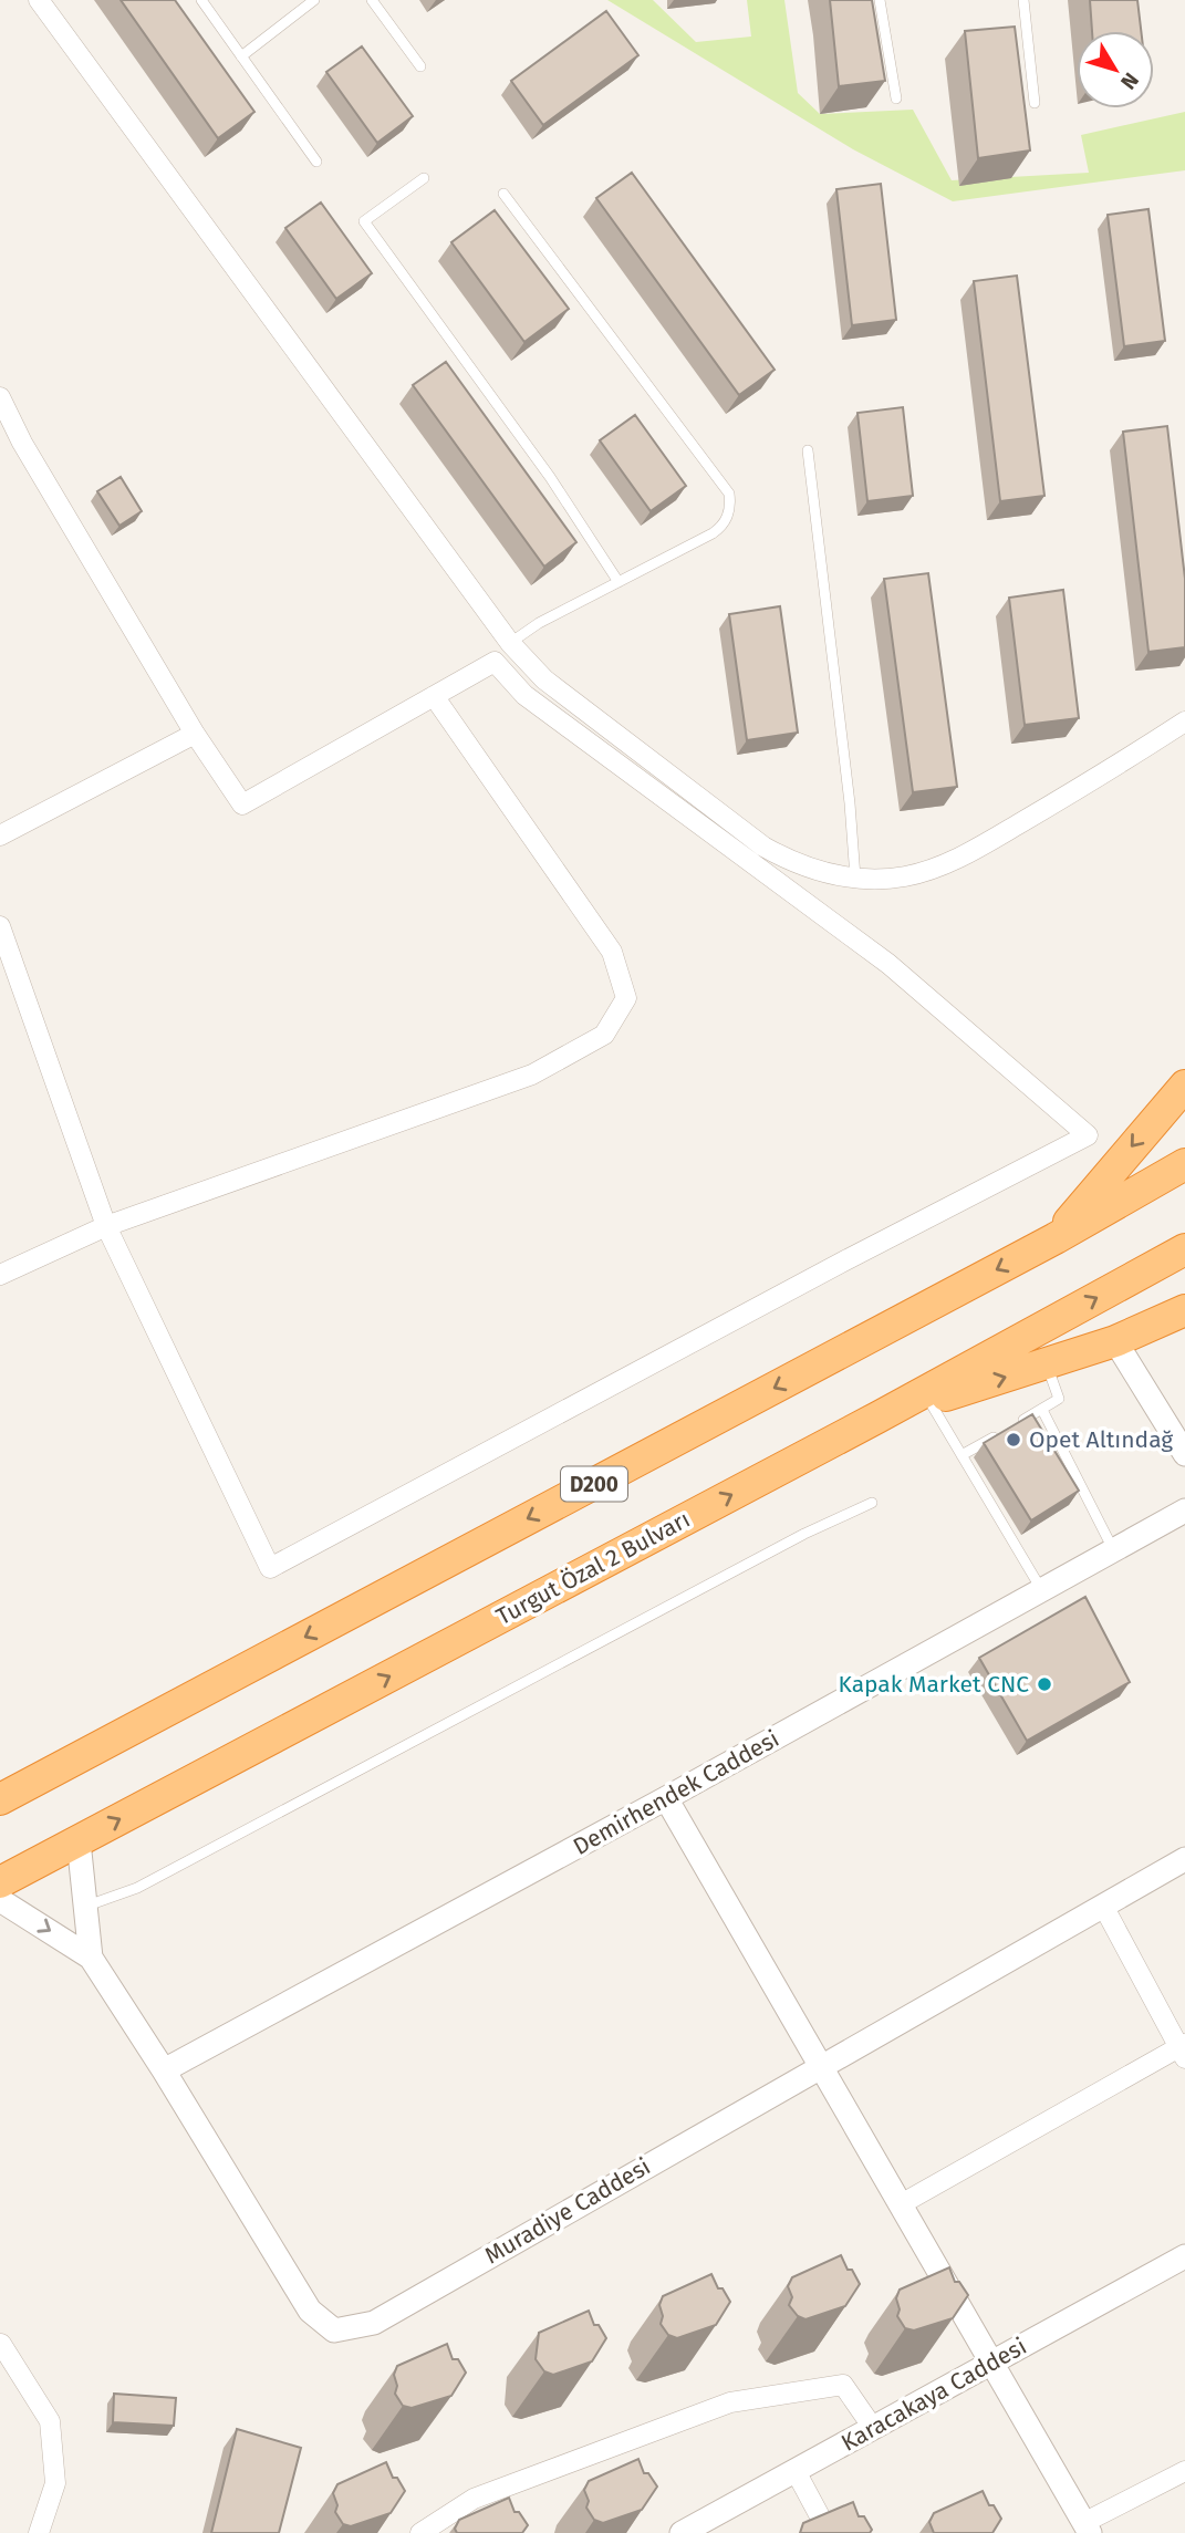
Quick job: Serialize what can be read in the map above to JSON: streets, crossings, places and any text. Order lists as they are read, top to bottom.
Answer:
{
  "streets": {
    "highway": ["D200", "Turgut Özal 2 Bulvarı"],
    "street": ["Demirhendek Caddesi", "Muradiye Caddesi", "Karacakaya Caddesi"]
  },
  "crossings": [
    ["Demirhendek Caddesi", "Muradiye Caddesi"]
  ],
  "places": ["Opet Altındağ", "Kapak Market CNC"],
  "north": "bottom right"
}
